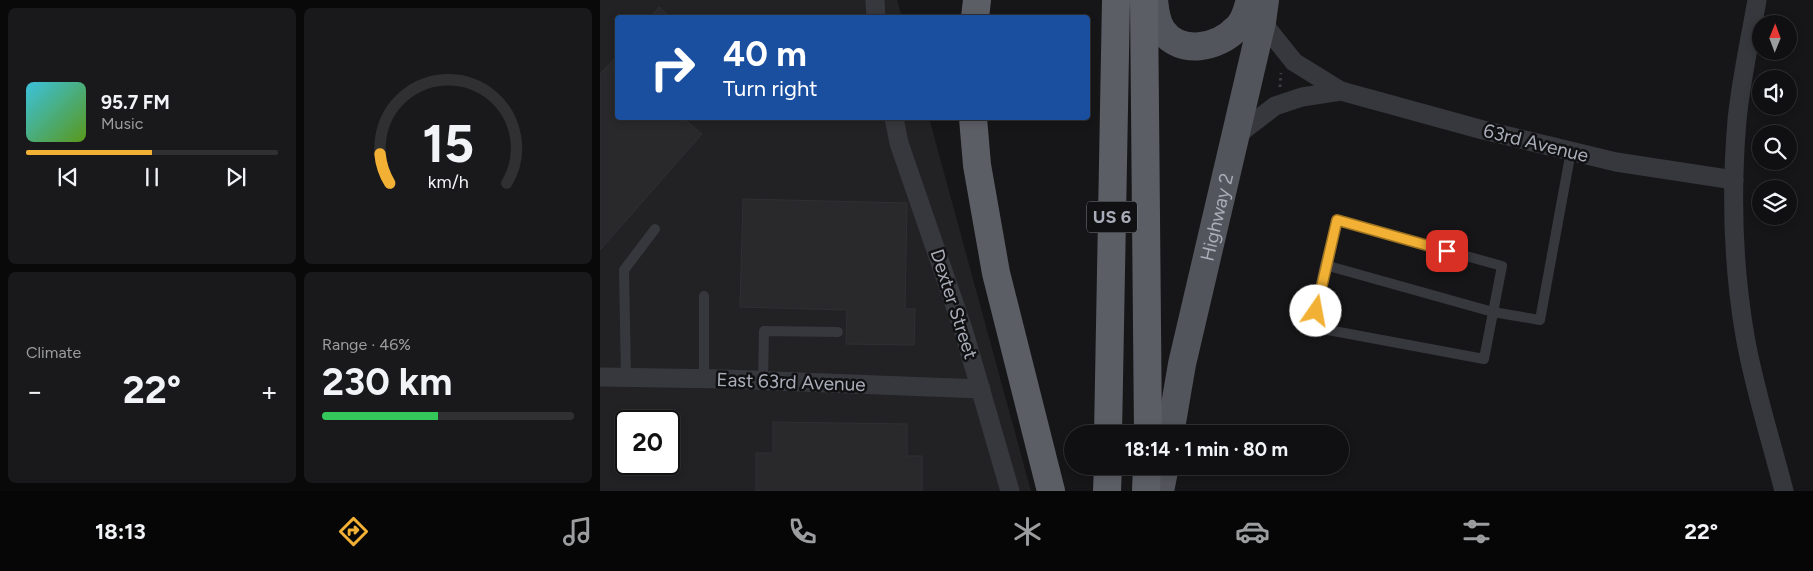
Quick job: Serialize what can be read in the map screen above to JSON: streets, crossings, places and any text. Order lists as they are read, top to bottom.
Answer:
{
  "streets": {
    "highway": ["US 6"],
    "main road": ["Highway 2"],
    "street": ["63rd Avenue", "Dexter Street", "East 63rd Avenue"]
  },
  "crossings": [
    ["63rd Avenue", "Highway 2"],
    ["Dexter Street", "East 63rd Avenue"]
  ],
  "north": "top",
  "page": {
    "turn": ["40 m", "Turn right"],
    "song": ["95.7 FM", "Music"],
    "tile": [
      "Climate",
      ["Range · 46%", "230 km"]
    ],
    "heat": ["−", "22°", "+"],
    "limit": "20",
    "trip": "18:14 · 1 min · 80 m",
    "tabs": ["18:13", "22°"],
    "gauge": ["15", "km/h"]
  }
}
